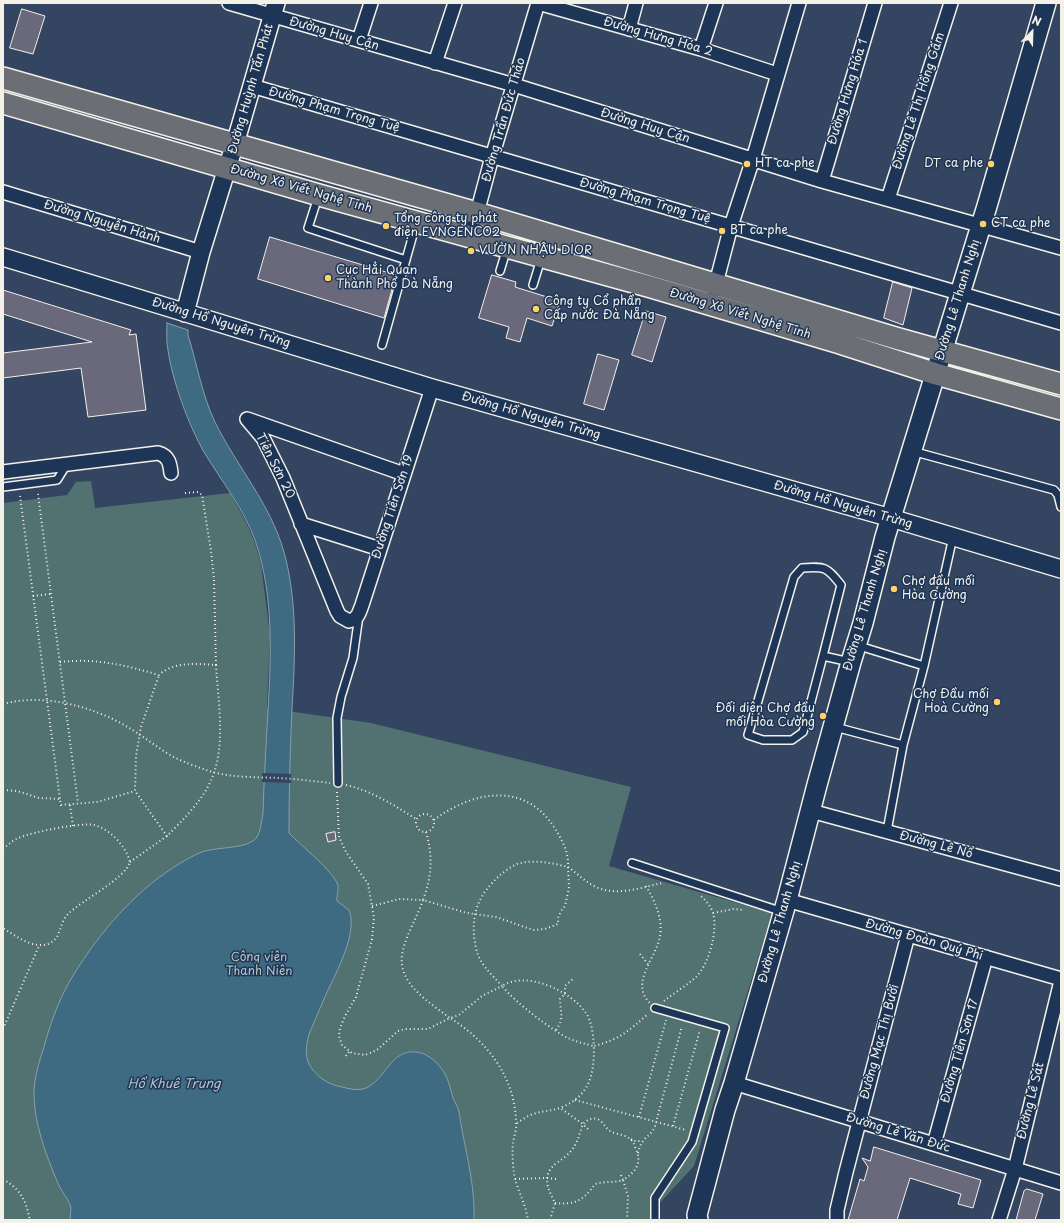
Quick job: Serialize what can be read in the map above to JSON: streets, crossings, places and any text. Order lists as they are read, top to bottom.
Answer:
{
  "streets": {
    "main road": ["Đường Xô Viết Nghệ Tĩnh", "Đường Lê Thanh Nghị"],
    "street": [
      "Đường Huy Cận",
      "Đường Hưng Hóa 2",
      "Đường Huỳnh Tấn Phát",
      "Đường Hưng Hóa 1",
      "Đường Lê Thị Hồng Gấm",
      "Đường Phạm Trọng Tuệ",
      "Đường Trần Đức Thảo",
      "Đường Nguyễn Hành",
      "Đường Hồ Nguyên Trừng",
      "Tiên Sơn 20",
      "Đường Tiên Sơn 19",
      "Đường Lê Nổ",
      "Đường Đoàn Quý Phi",
      "Đường Mạc Thị Bưởi",
      "Đường Tiên Sơn 17",
      "Đường Lê Sát",
      "Đường Lê Văn Đức"
    ]
  },
  "crossings": [
    ["Đường Huy Cận", "Đường Huỳnh Tấn Phát"],
    ["Đường Huy Cận", "Đường Hưng Hóa 1"],
    ["Đường Huy Cận", "Đường Lê Thị Hồng Gấm"],
    ["Đường Huy Cận", "Đường Trần Đức Thảo"],
    ["Đường Huy Cận", "Đường Lê Thanh Nghị"],
    ["Đường Hưng Hóa 2", "Đường Trần Đức Thảo"],
    ["Đường Huỳnh Tấn Phát", "Đường Phạm Trọng Tuệ"],
    ["Đường Huỳnh Tấn Phát", "Đường Xô Viết Nghệ Tĩnh"],
    ["Đường Huỳnh Tấn Phát", "Đường Nguyễn Hành"],
    ["Đường Huỳnh Tấn Phát", "Đường Hồ Nguyên Trừng"],
    ["Đường Phạm Trọng Tuệ", "Đường Trần Đức Thảo"],
    ["Đường Phạm Trọng Tuệ", "Đường Lê Thanh Nghị"],
    ["Đường Trần Đức Thảo", "Đường Xô Viết Nghệ Tĩnh"],
    ["Đường Xô Viết Nghệ Tĩnh", "Đường Lê Thanh Nghị"],
    ["Đường Lê Thanh Nghị", "Đường Hồ Nguyên Trừng"],
    ["Đường Lê Thanh Nghị", "Đường Lê Nổ"],
    ["Đường Lê Thanh Nghị", "Đường Đoàn Quý Phi"],
    ["Đường Lê Thanh Nghị", "Đường Lê Văn Đức"],
    ["Đường Hồ Nguyên Trừng", "Đường Tiên Sơn 19"],
    ["Tiên Sơn 20", "Đường Tiên Sơn 19"],
    ["Đường Đoàn Quý Phi", "Đường Mạc Thị Bưởi"],
    ["Đường Đoàn Quý Phi", "Đường Tiên Sơn 17"],
    ["Đường Đoàn Quý Phi", "Đường Lê Sát"],
    ["Đường Mạc Thị Bưởi", "Đường Lê Văn Đức"],
    ["Đường Tiên Sơn 17", "Đường Lê Văn Đức"],
    ["Đường Lê Sát", "Đường Lê Văn Đức"]
  ],
  "water": ["Hồ Khuê Trung"],
  "parks": ["Công viên Thanh Niên"],
  "places": [
    "HT ca phe",
    "DT ca phe",
    "CT ca phe",
    "Tổng công ty phát điện EVNGENCO2",
    "BT ca phe",
    "VƯỜN NHẬU DIOR",
    "Cục Hẳi Quan Thành Phổ Dà Nẵng",
    "Công ty Cổ phần Cấp nước Đà Nẵng",
    "Chợ đầu mối Hòa Cường",
    "Chợ Đầu mối Hoà Cường",
    "Đối diện Chợ đầu mối Hòa Cường"
  ],
  "north": "top right"
}
